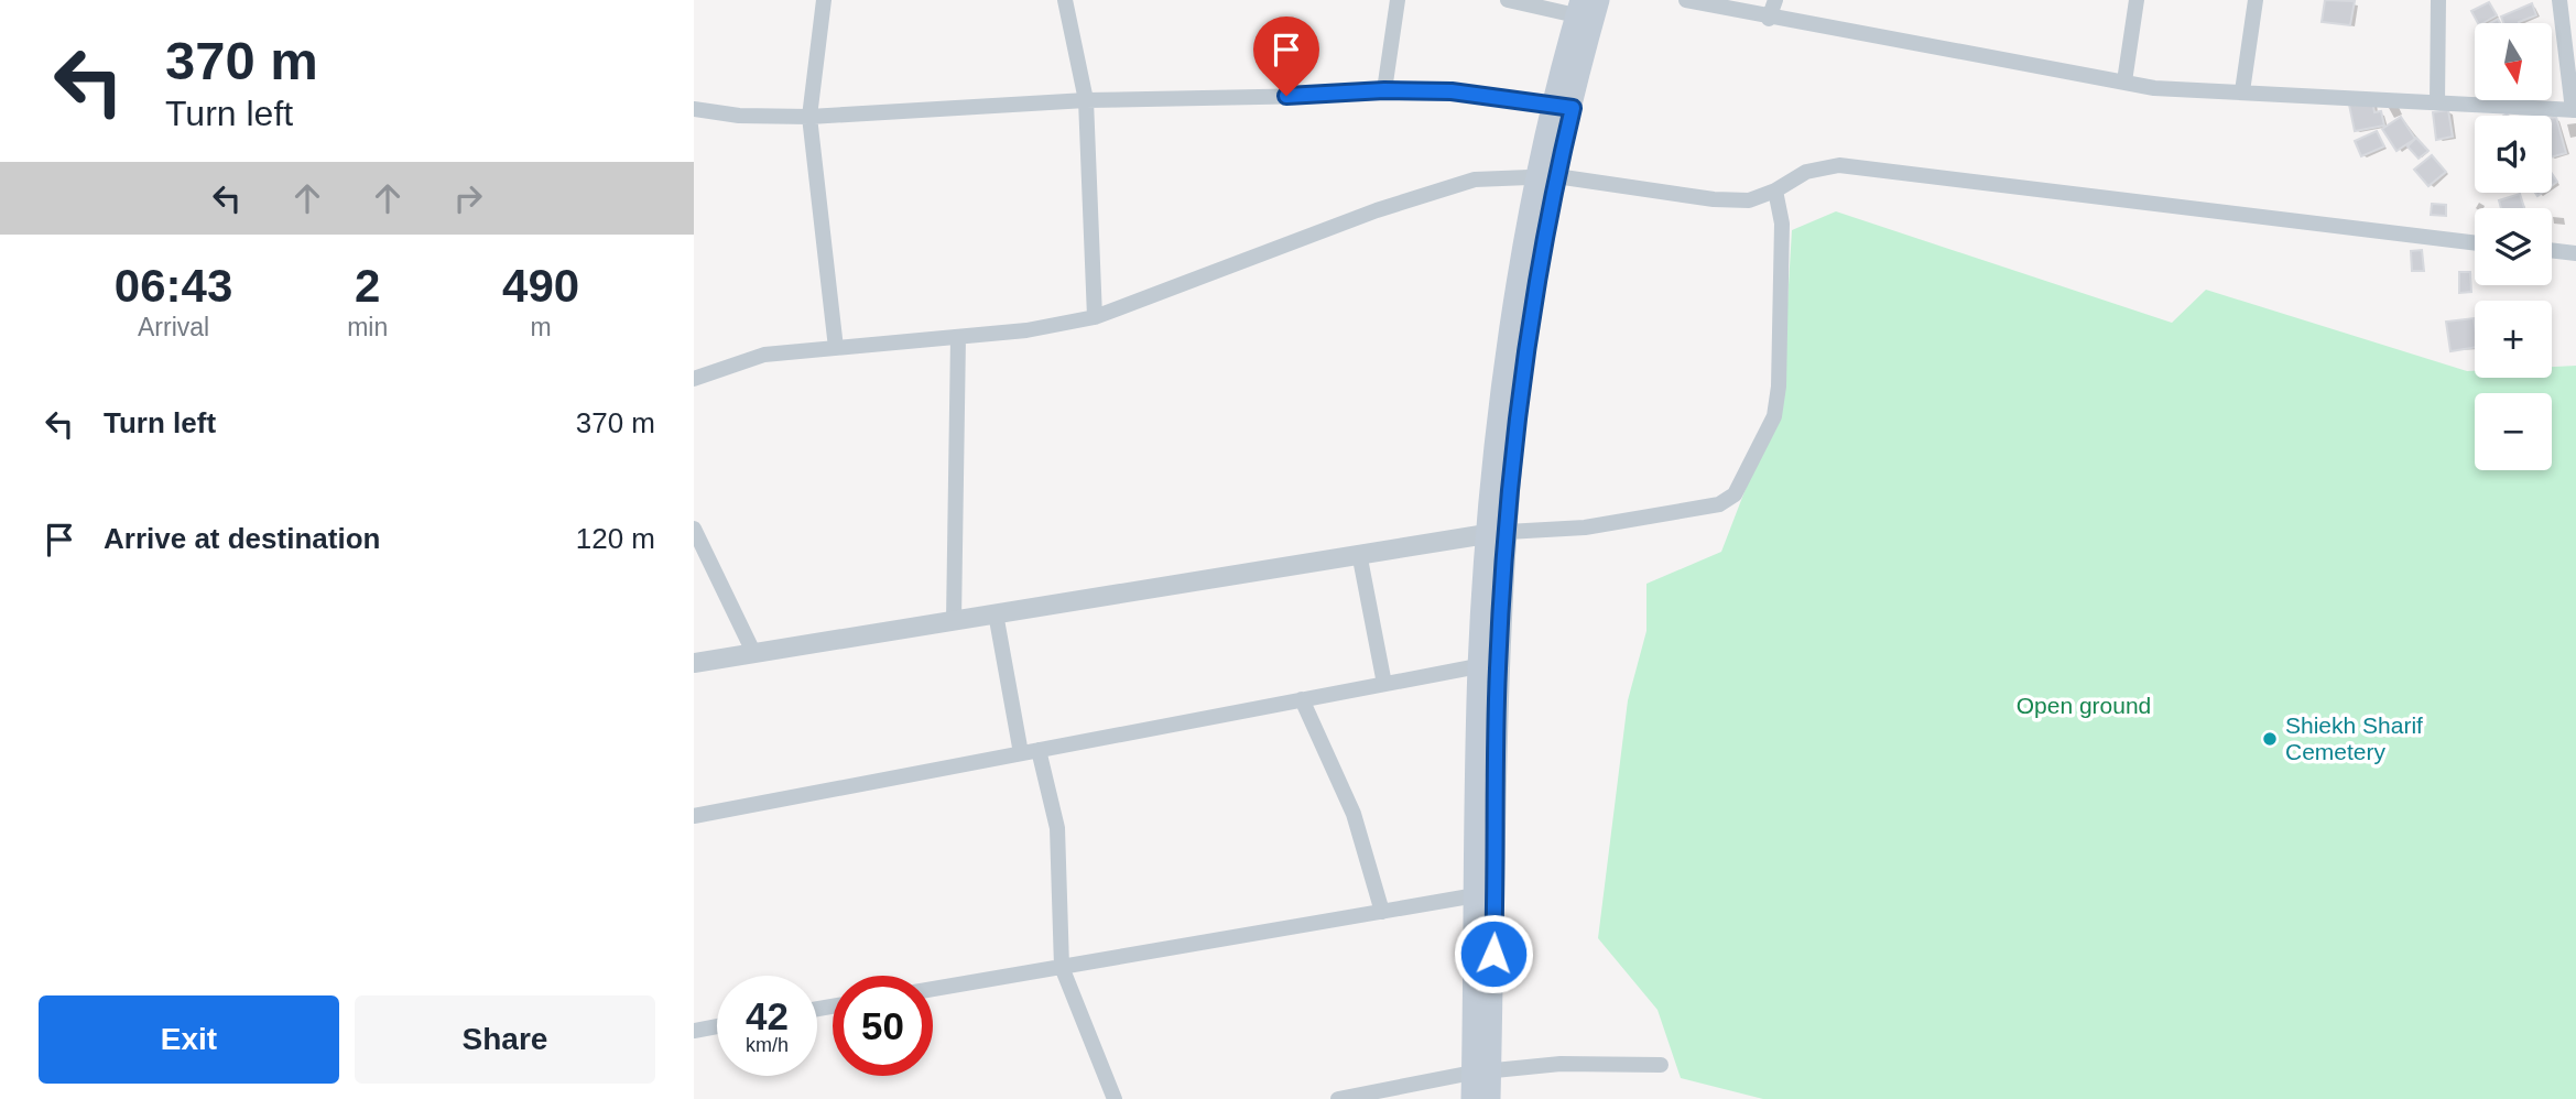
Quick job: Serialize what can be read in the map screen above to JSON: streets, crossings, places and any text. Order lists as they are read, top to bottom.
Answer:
{
  "parks": ["Open ground"],
  "places": ["Shiekh Sharif Cemetery"],
  "north": "bottom",
  "page": {
    "turn": ["370 m", "Turn left"],
    "map_buttons": ["+", "−"],
    "eta": [
      "06:43",
      "Arrival",
      "2",
      "min",
      "490",
      "m"
    ],
    "list": [
      {
        "name": "Turn left",
        "value": "370 m"
      },
      {
        "name": "Arrive at destination",
        "value": "120 m"
      }
    ],
    "speed": "42 km/h",
    "limit": "50",
    "buttons": ["Exit", "Share"]
  }
}
